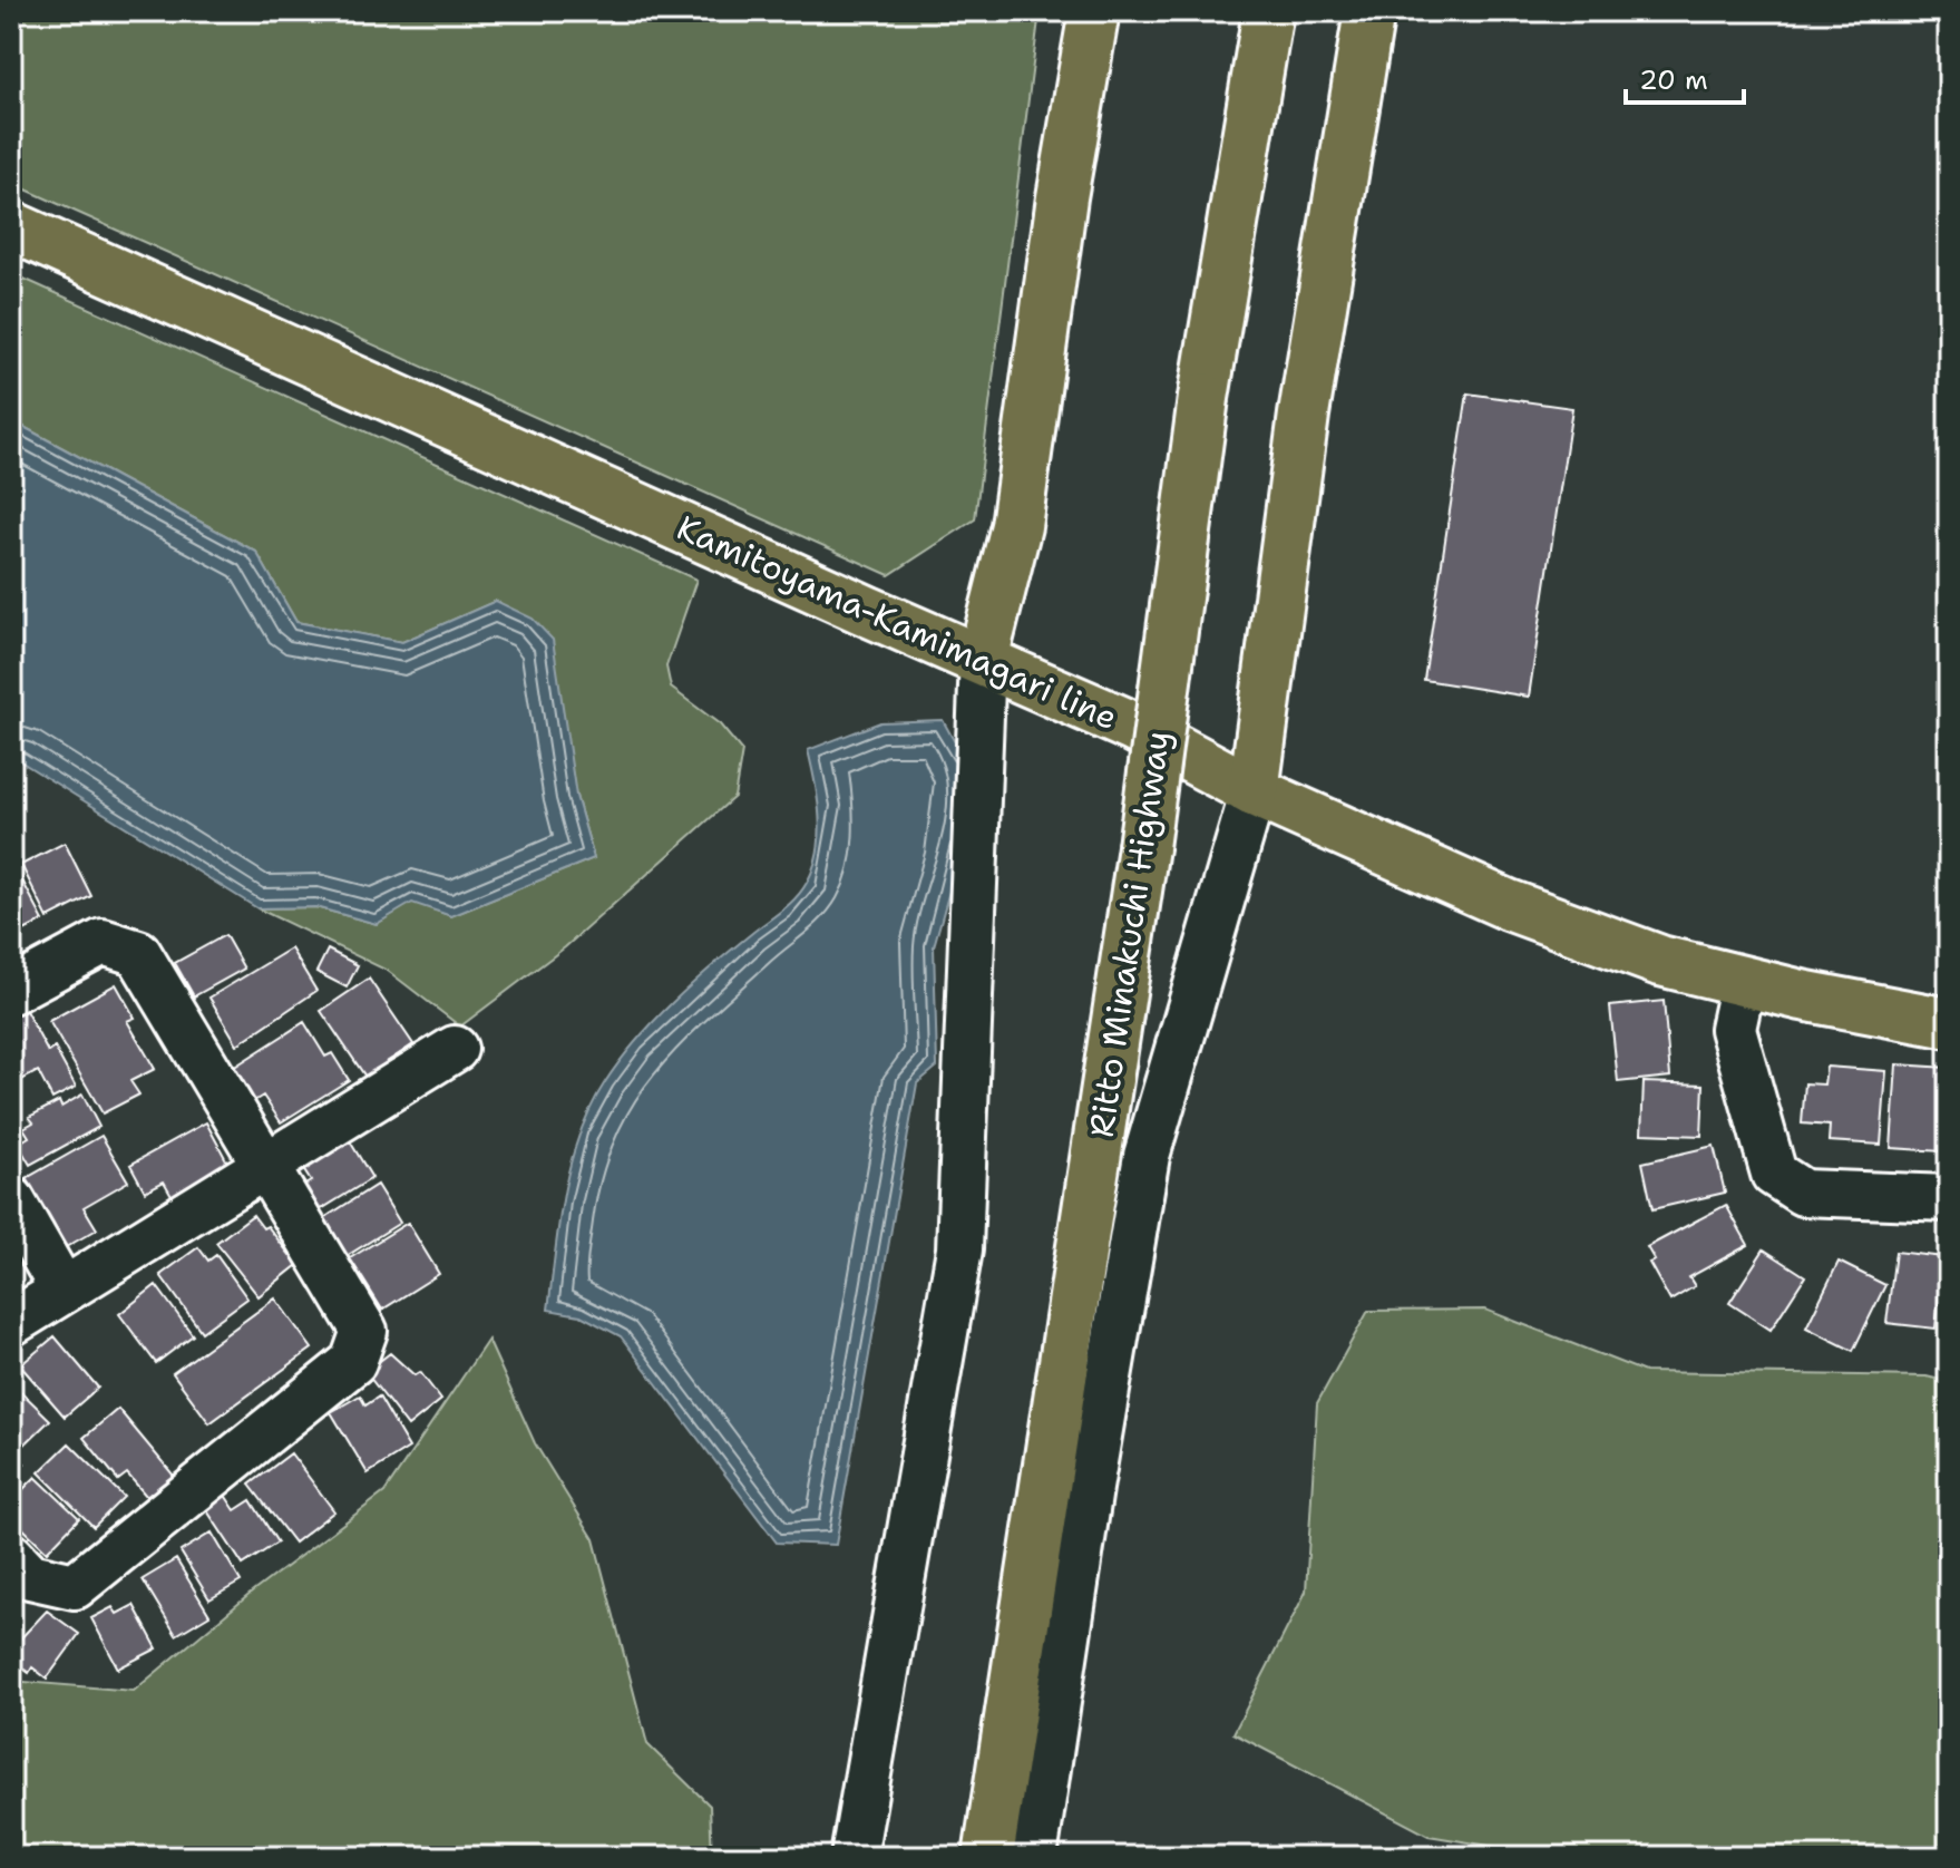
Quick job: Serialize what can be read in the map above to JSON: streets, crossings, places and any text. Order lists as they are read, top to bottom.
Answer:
{
  "streets": {
    "main road": ["Kamitoyama-Kamimagari line", "Ritto Minakuchi Highway"]
  },
  "scale_bar": "20 m"
}
